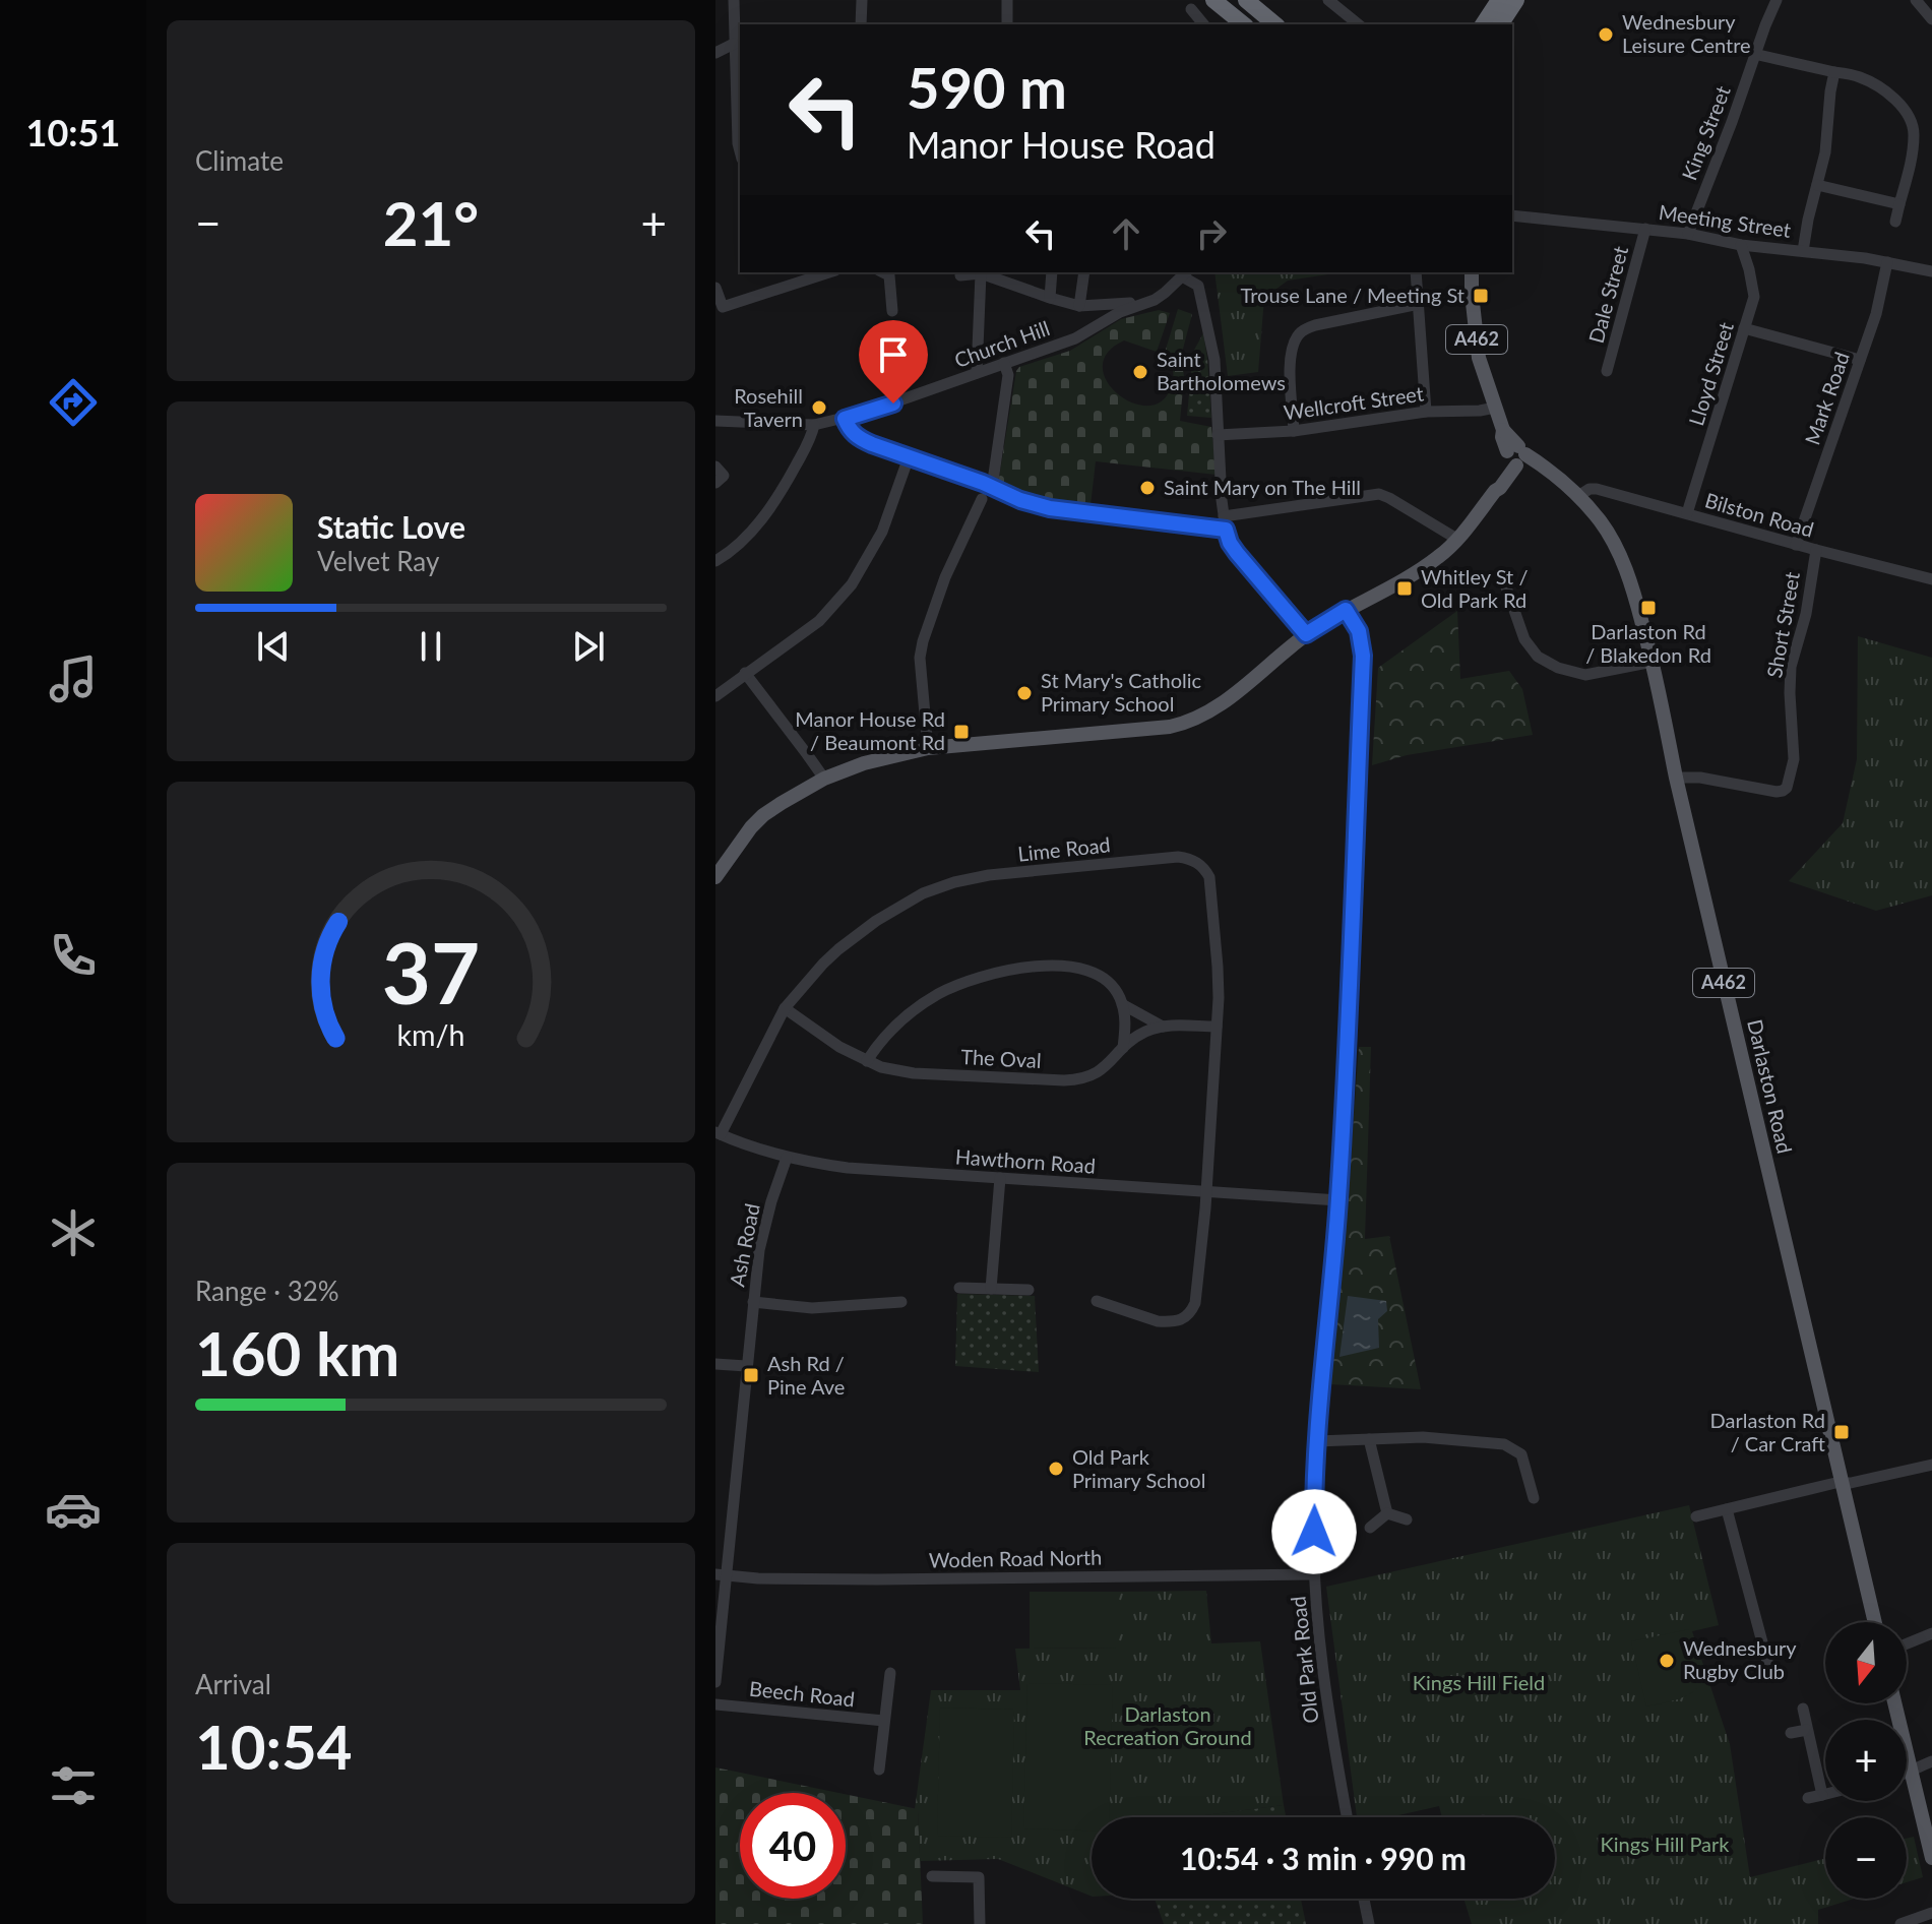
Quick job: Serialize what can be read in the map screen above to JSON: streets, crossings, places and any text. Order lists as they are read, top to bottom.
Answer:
{
  "streets": {
    "main road": ["A462", "Darlaston Road"],
    "street": [
      "King Street",
      "Meeting Street",
      "Dale Street",
      "Church Hill",
      "Lloyd Street",
      "Mark Road",
      "Wellcroft Street",
      "Bilston Road",
      "Short Street",
      "Lime Road",
      "The Oval",
      "Hawthorn Road",
      "Ash Road",
      "Woden Road North",
      "Old Park Road",
      "Beech Road"
    ]
  },
  "crossings": [
    ["King Street", "Meeting Street"],
    ["Meeting Street", "Dale Street"],
    ["Meeting Street", "Lloyd Street"],
    ["Meeting Street", "Mark Road"],
    ["A462", "Wellcroft Street"],
    ["A462", "Darlaston Road"],
    ["Lloyd Street", "Bilston Road"],
    ["Mark Road", "Bilston Road"],
    ["Wellcroft Street", "Darlaston Road"],
    ["Bilston Road", "Short Street"],
    ["Bilston Road", "Darlaston Road"],
    ["Short Street", "Darlaston Road"],
    ["Lime Road", "The Oval"],
    ["Lime Road", "Hawthorn Road"],
    ["Hawthorn Road", "Ash Road"],
    ["Hawthorn Road", "Old Park Road"],
    ["Ash Road", "Woden Road North"],
    ["Woden Road North", "Old Park Road"]
  ],
  "parks": ["Kings Hill Field", "Darlaston Recreation Ground", "Kings Hill Park"],
  "places": {
    "other": [
      "Wednesbury Leisure Centre",
      "Saint Bartholomews",
      "Rosehill Tavern",
      "Saint Mary on The Hill",
      "St Mary's Catholic Primary School",
      "Old Park Primary School",
      "Wednesbury Rugby Club"
    ],
    "transit": [
      "Trouse Lane / Meeting St",
      "Whitley St / Old Park Rd",
      "Darlaston Rd / Blakedon Rd",
      "Manor House Rd / Beaumont Rd",
      "Ash Rd / Pine Ave",
      "Darlaston Rd / Car Craft"
    ]
  },
  "north": "bottom",
  "page": {
    "tabs": "10:51",
    "tile": [
      "Climate",
      ["Range · 32%", "160 km"],
      ["Arrival", "10:54"]
    ],
    "turn": ["590 m", "Manor House Road"],
    "heat": ["−", "21°", "+"],
    "song": ["Static Love", "Velvet Ray"],
    "map_buttons": ["+", "−"],
    "limit": "40",
    "trip": "10:54 · 3 min · 990 m",
    "gauge": ["37", "km/h"]
  }
}
